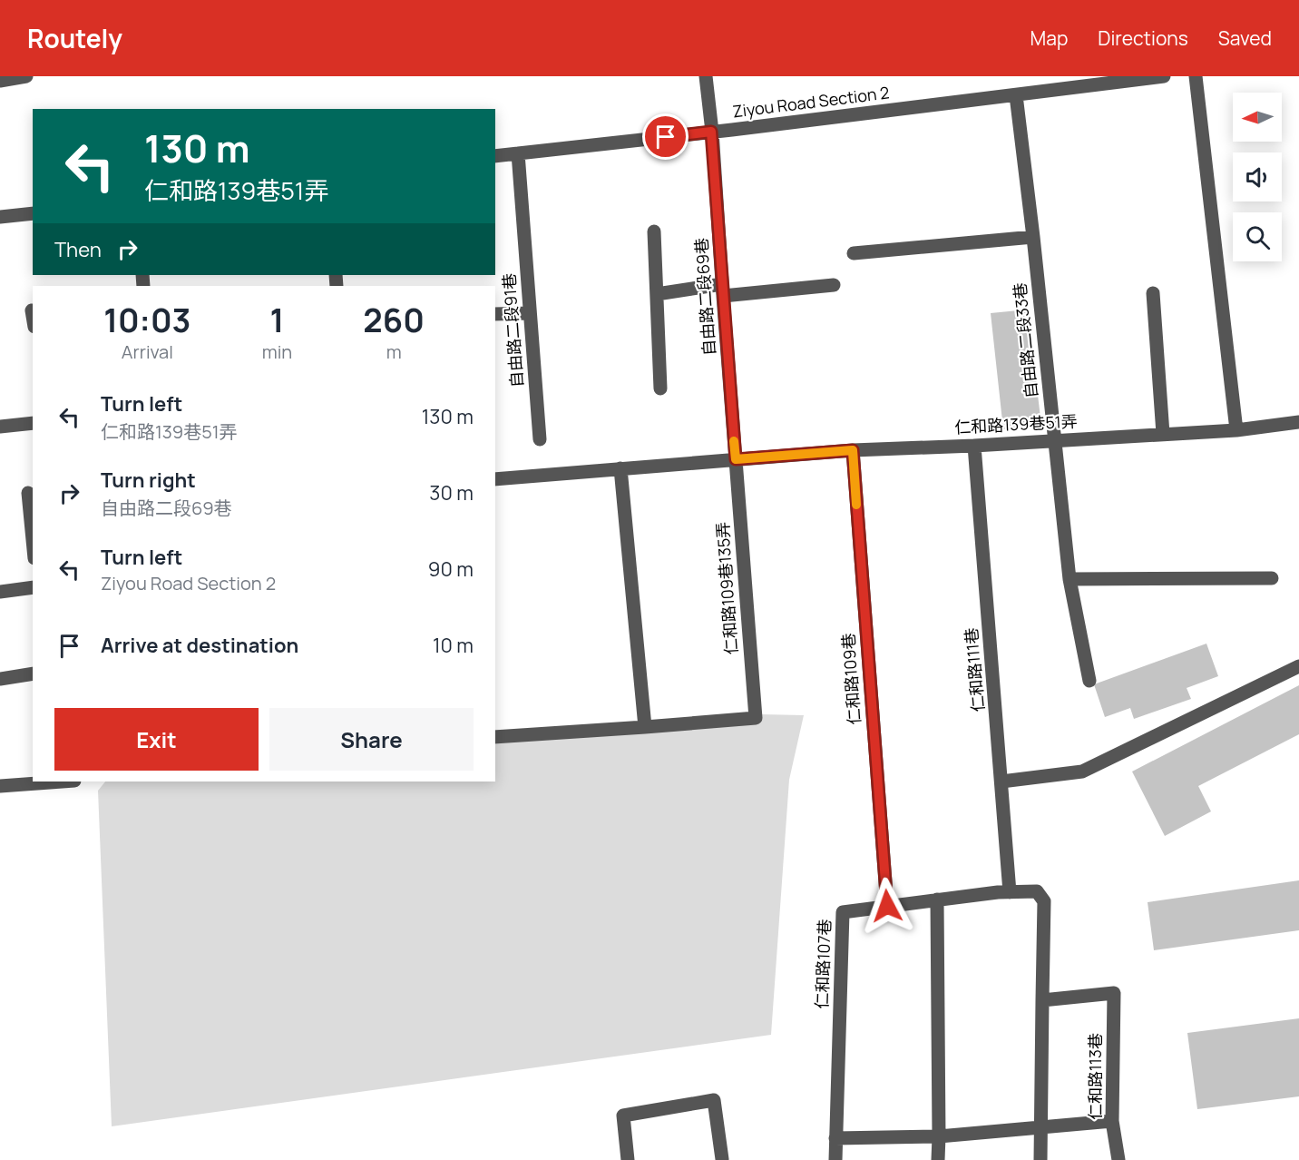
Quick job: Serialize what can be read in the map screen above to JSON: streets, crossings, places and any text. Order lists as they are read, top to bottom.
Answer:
{
  "streets": {
    "street": [
      "Ziyou Road Section 2",
      "自由路二段69巷",
      "自由路二段91巷",
      "自由路二段33巷",
      "仁和路139巷51弄",
      "仁和路109巷135弄",
      "仁和路111巷",
      "仁和路109巷",
      "仁和路107巷",
      "仁和路113巷"
    ]
  },
  "crossings": [
    ["Ziyou Road Section 2", "自由路二段69巷"],
    ["Ziyou Road Section 2", "自由路二段91巷"],
    ["Ziyou Road Section 2", "自由路二段33巷"],
    ["自由路二段69巷", "仁和路139巷51弄"],
    ["自由路二段69巷", "仁和路109巷135弄"],
    ["自由路二段33巷", "仁和路139巷51弄"],
    ["仁和路139巷51弄", "仁和路109巷135弄"],
    ["仁和路139巷51弄", "仁和路111巷"],
    ["仁和路139巷51弄", "仁和路109巷"],
    ["仁和路111巷", "仁和路107巷"],
    ["仁和路109巷", "仁和路107巷"],
    ["仁和路107巷", "仁和路113巷"]
  ],
  "north": "left",
  "page": {
    "header": "Routely",
    "nav": ["Map", "Directions", "Saved"],
    "turn": ["130 m", "仁和路139巷51弄"],
    "then": "Then",
    "eta": [
      "10:03",
      "Arrival",
      "1",
      "min",
      "260",
      "m"
    ],
    "list": [
      {
        "name": "Turn left",
        "note": "仁和路139巷51弄",
        "value": "130 m"
      },
      {
        "name": "Turn right",
        "note": "自由路二段69巷",
        "value": "30 m"
      },
      {
        "name": "Turn left",
        "note": "Ziyou Road Section 2",
        "value": "90 m"
      },
      {
        "name": "Arrive at destination",
        "value": "10 m"
      }
    ],
    "buttons": ["Exit", "Share"]
  }
}
